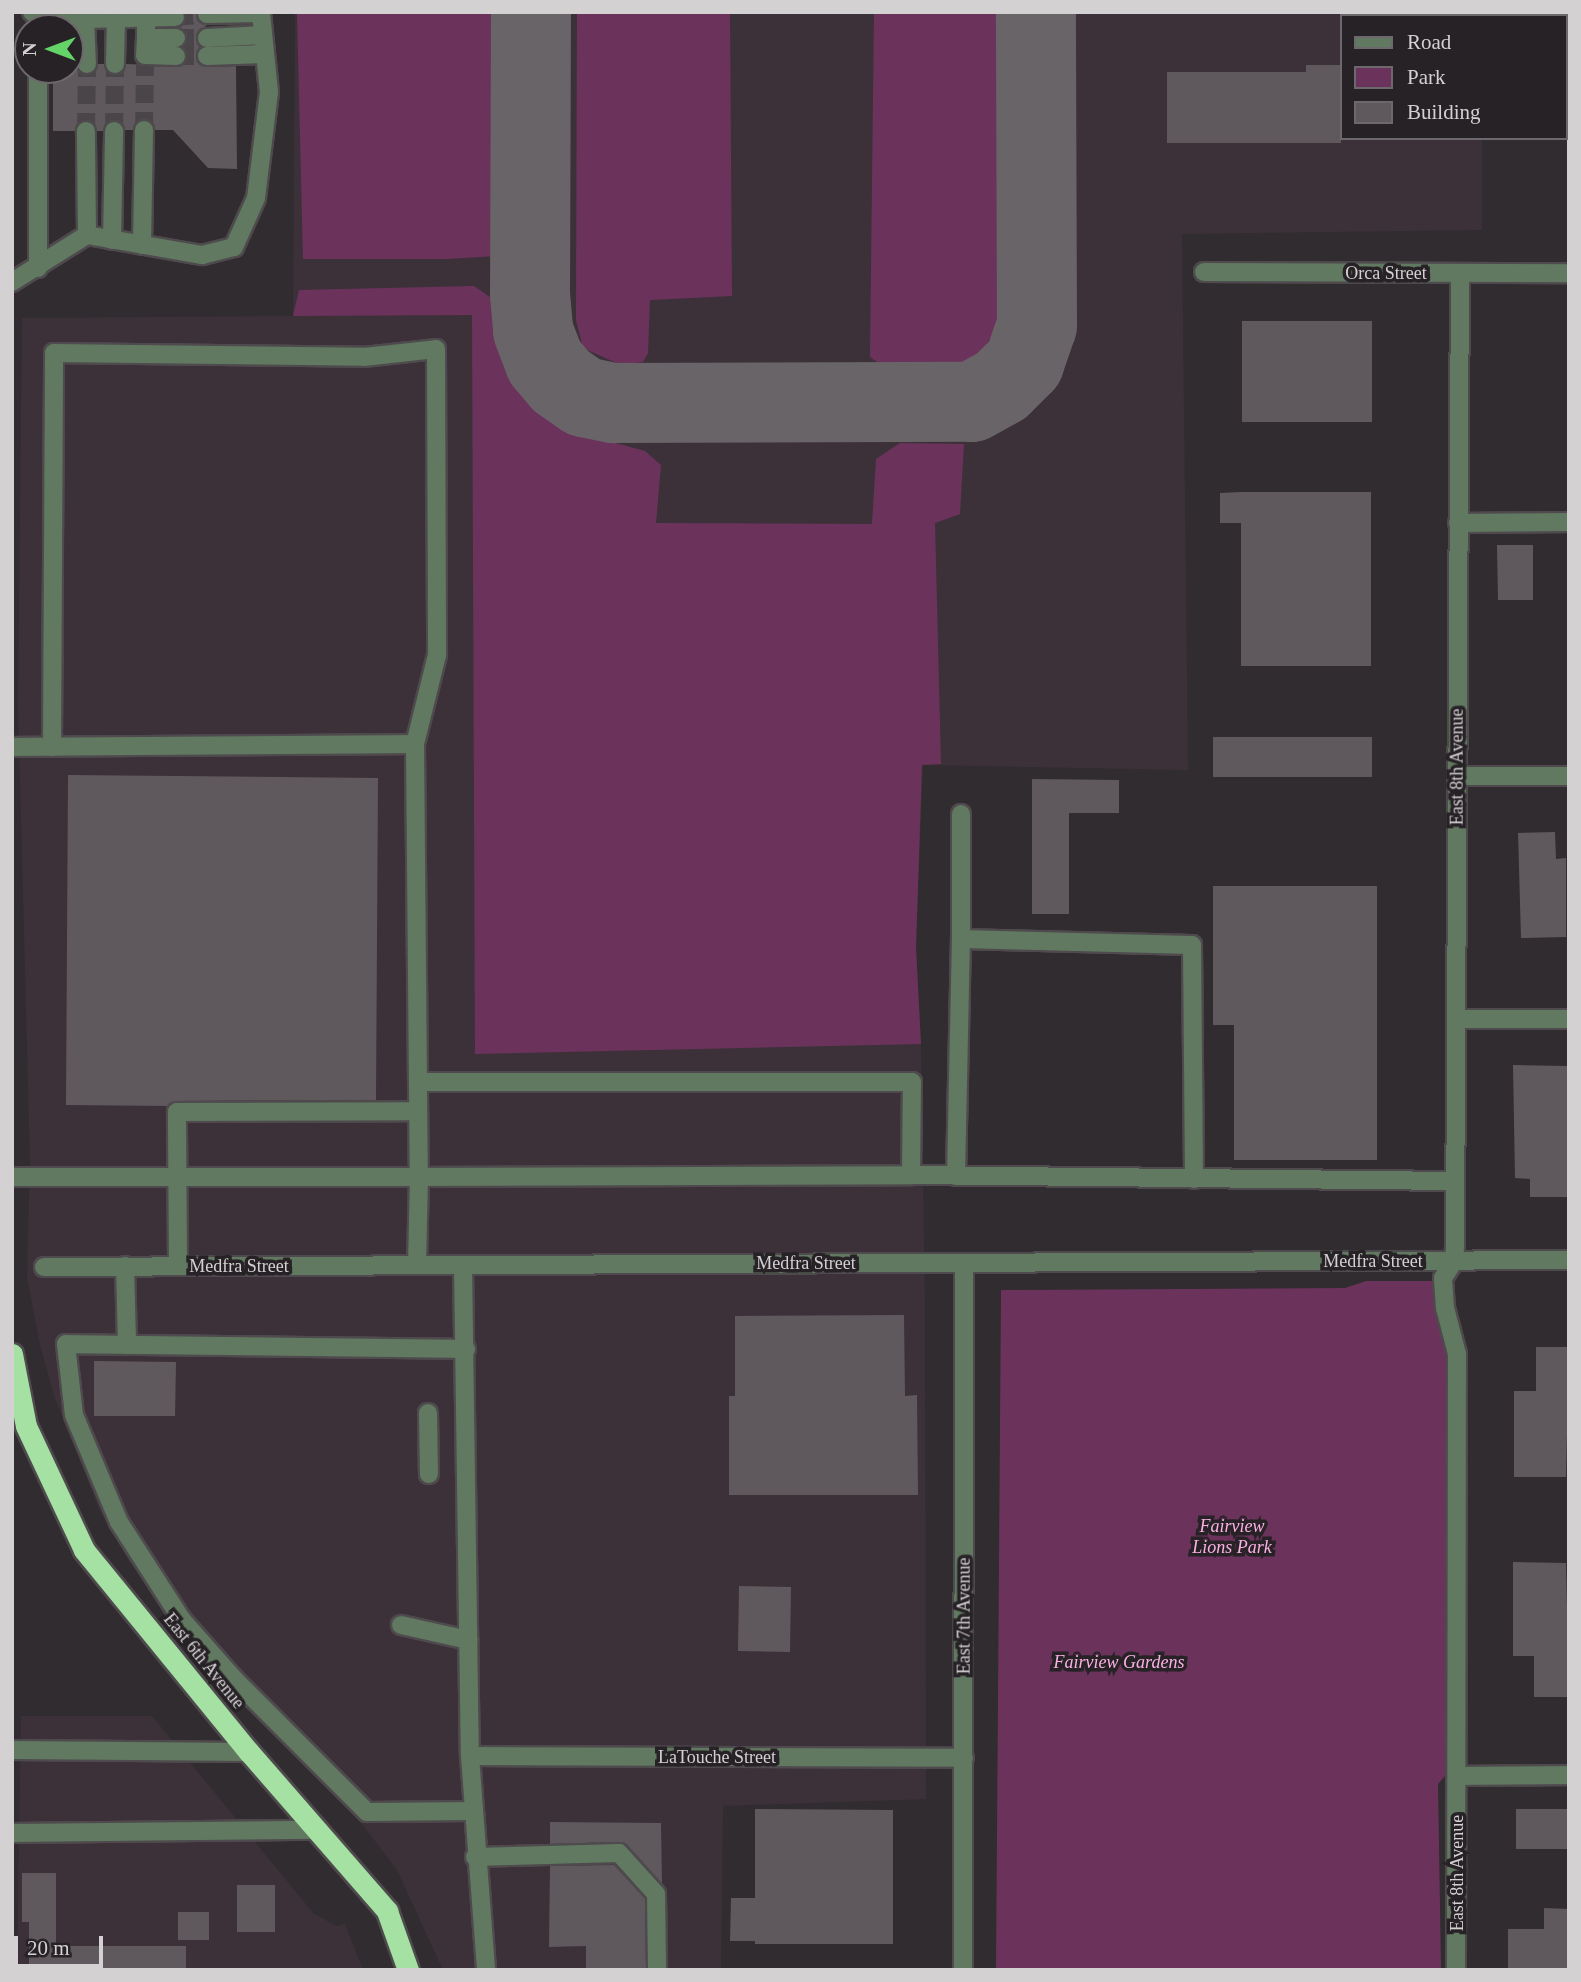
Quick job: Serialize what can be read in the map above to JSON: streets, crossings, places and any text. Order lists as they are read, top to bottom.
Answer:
{
  "streets": {
    "highway": ["East 6th Avenue"],
    "street": [
      "Orca Street",
      "East 8th Avenue",
      "Medfra Street",
      "East 7th Avenue",
      "LaTouche Street"
    ]
  },
  "crossings": [
    ["Orca Street", "East 8th Avenue"],
    ["East 8th Avenue", "Medfra Street"],
    ["Medfra Street", "East 7th Avenue"],
    ["East 7th Avenue", "LaTouche Street"]
  ],
  "parks": ["Fairview Lions Park", "Fairview Gardens"],
  "legend": ["Road", "Park", "Building"],
  "scale_bar": "20 m",
  "north": "left"
}
